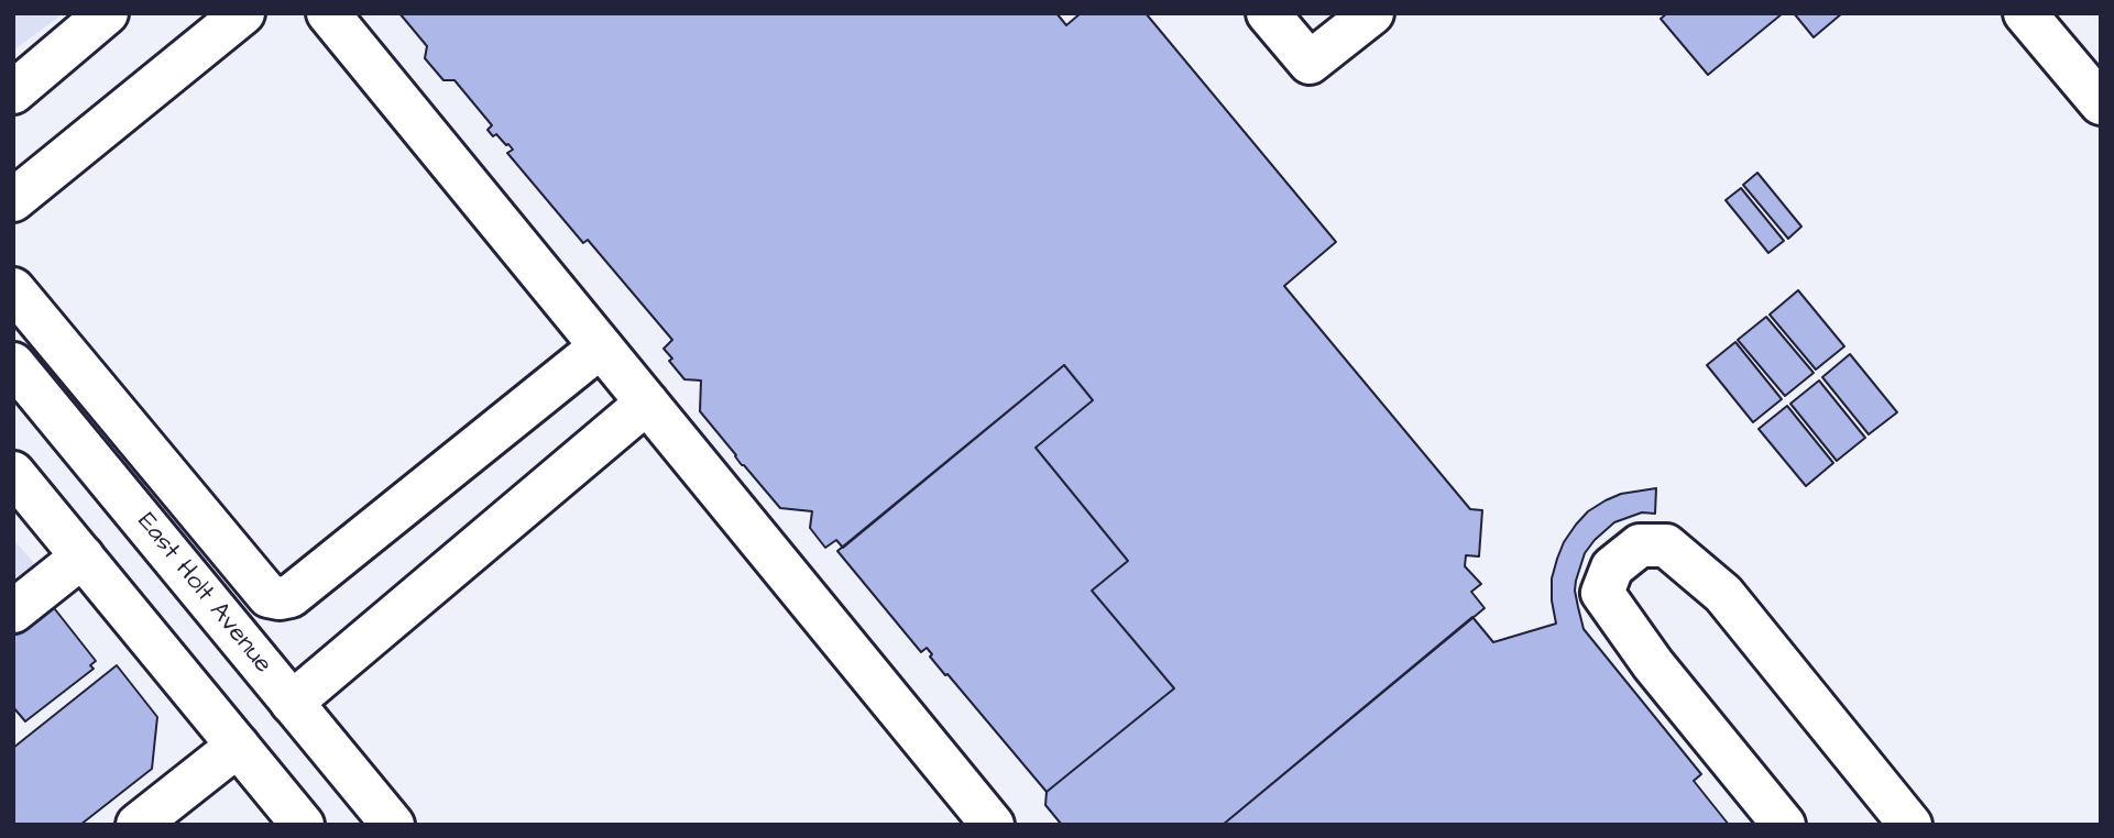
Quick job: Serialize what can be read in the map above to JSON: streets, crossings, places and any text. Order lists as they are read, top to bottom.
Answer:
{
  "streets": {
    "main road": ["East Holt Avenue"]
  }
}
